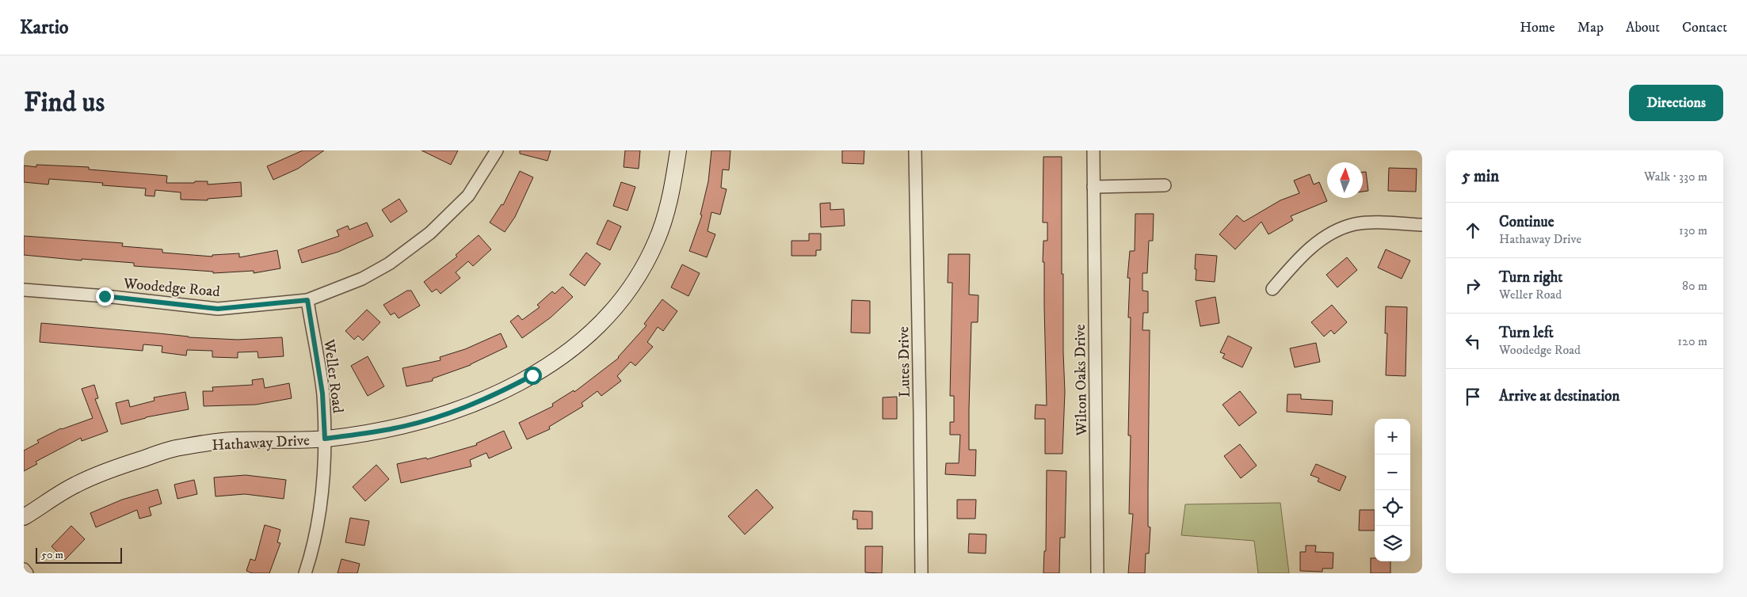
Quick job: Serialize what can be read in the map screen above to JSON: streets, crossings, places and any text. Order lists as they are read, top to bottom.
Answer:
{
  "streets": {
    "street": [
      "Woodedge Road",
      "Lutes Drive",
      "Weller Road",
      "Wilton Oaks Drive",
      "Hathaway Drive"
    ]
  },
  "crossings": [
    ["Woodedge Road", "Weller Road"],
    ["Weller Road", "Hathaway Drive"]
  ],
  "scale_bar": "50 m",
  "north": "top",
  "page": {
    "header": "Kartio",
    "nav": [
      "Home",
      "Map",
      "About",
      "Contact"
    ],
    "buttons": "Directions",
    "title": "Find us",
    "heading": ["5 min", "Walk · 330 m"],
    "list": [
      ["Continue", "Hathaway Drive", "130 m"],
      ["Turn right", "Weller Road", "80 m"],
      ["Turn left", "Woodedge Road", "120 m"],
      "Arrive at destination"
    ],
    "map_buttons": ["+", "−"],
    "scale": "50 m"
  }
}
